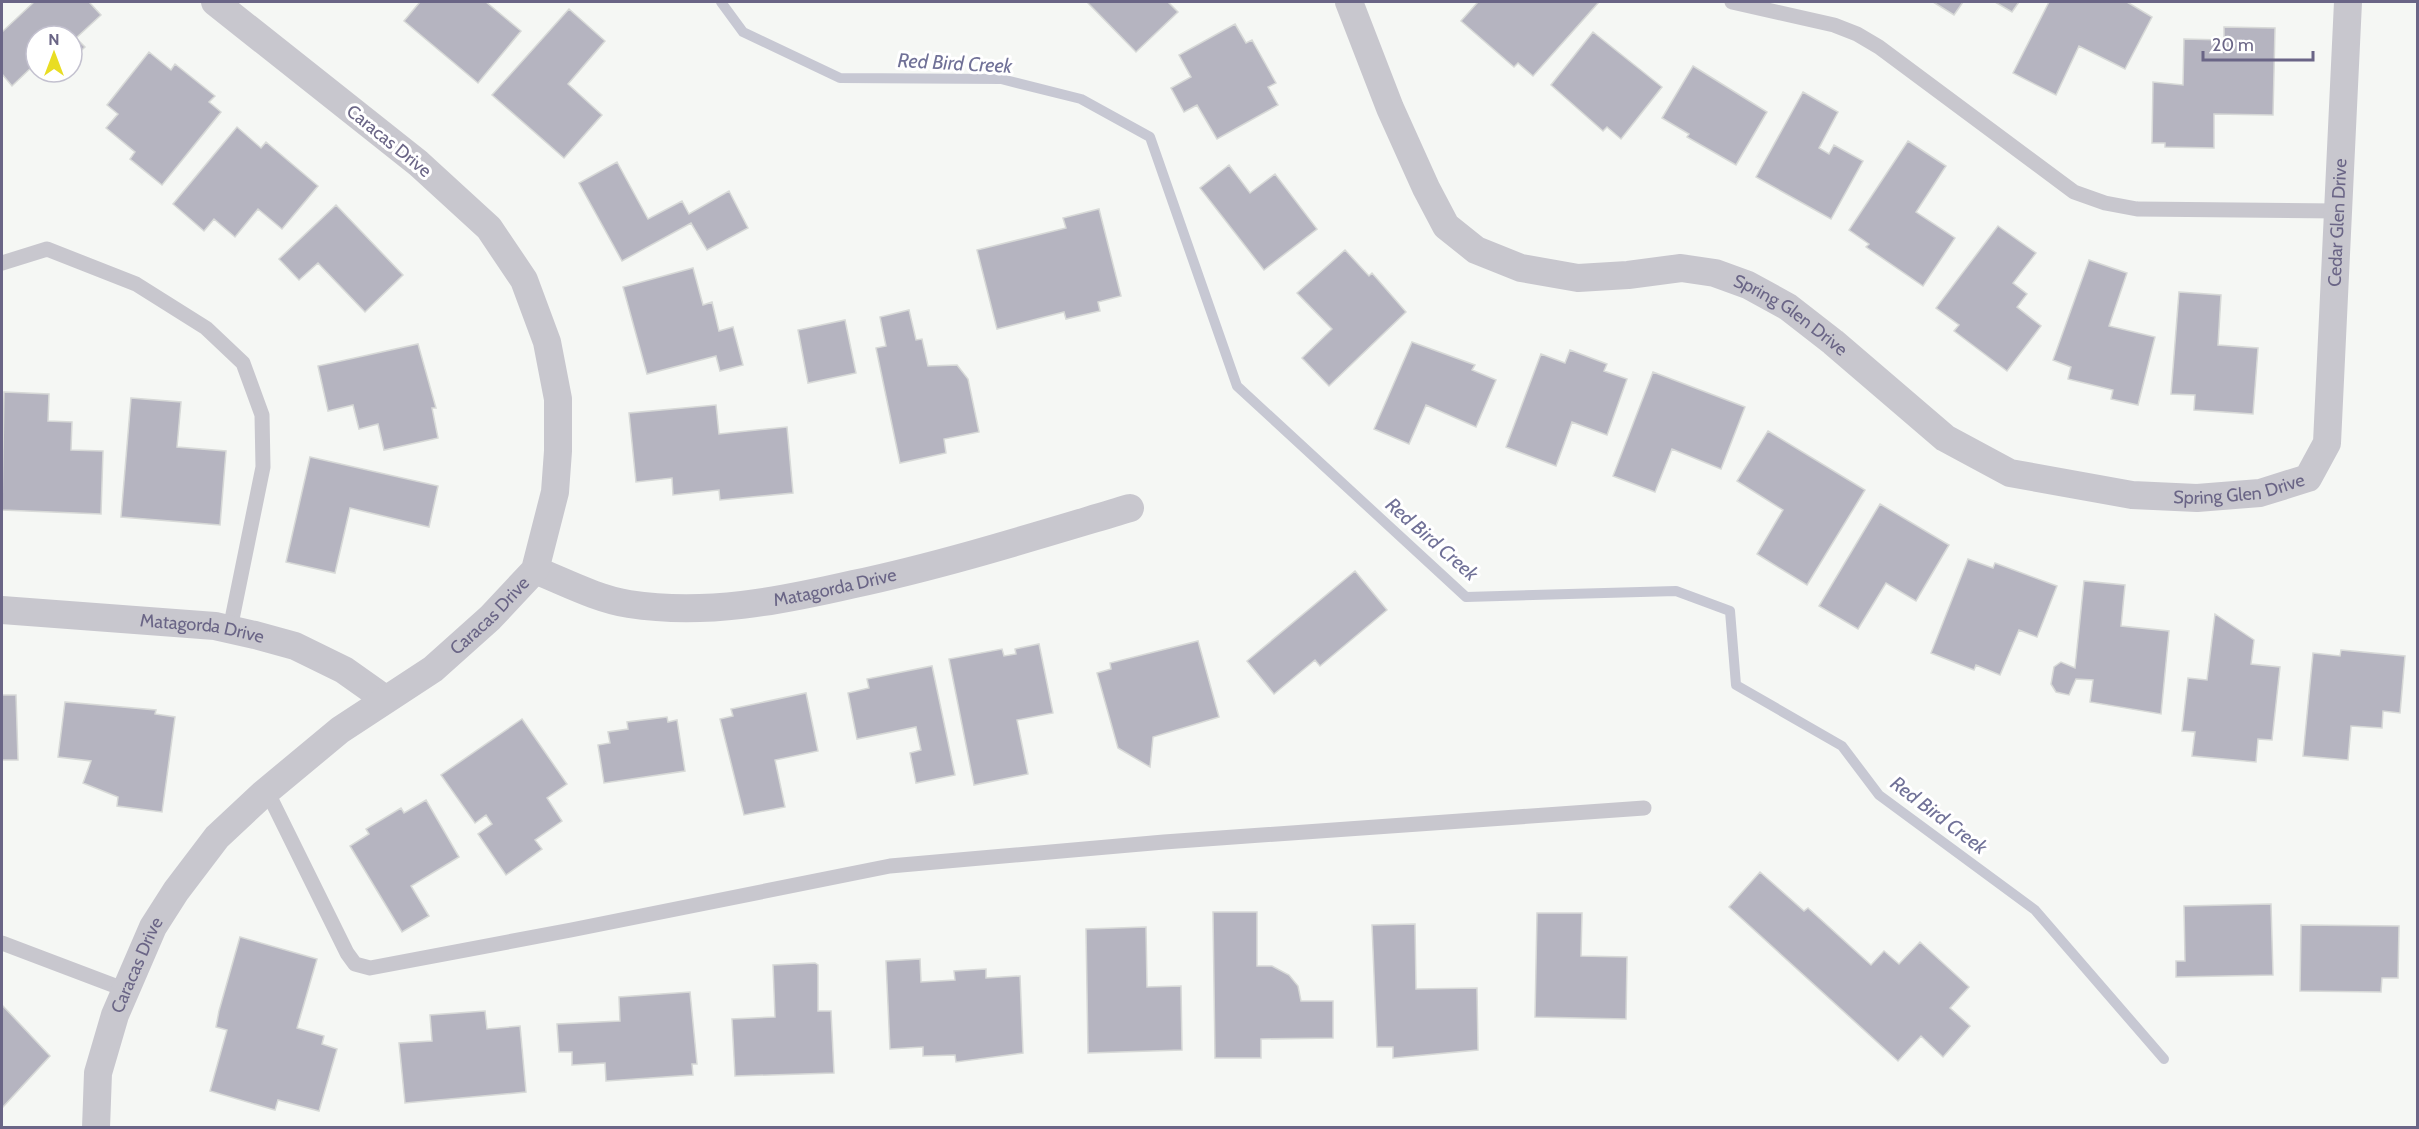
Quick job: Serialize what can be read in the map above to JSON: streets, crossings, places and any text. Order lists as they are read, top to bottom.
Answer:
{
  "streets": {
    "street": [
      "Caracas Drive",
      "Cedar Glen Drive",
      "Spring Glen Drive",
      "Matagorda Drive"
    ]
  },
  "crossings": [
    ["Caracas Drive", "Matagorda Drive"],
    ["Cedar Glen Drive", "Spring Glen Drive"]
  ],
  "water": ["Red Bird Creek"],
  "scale_bar": "20 m",
  "north": "top"
}
